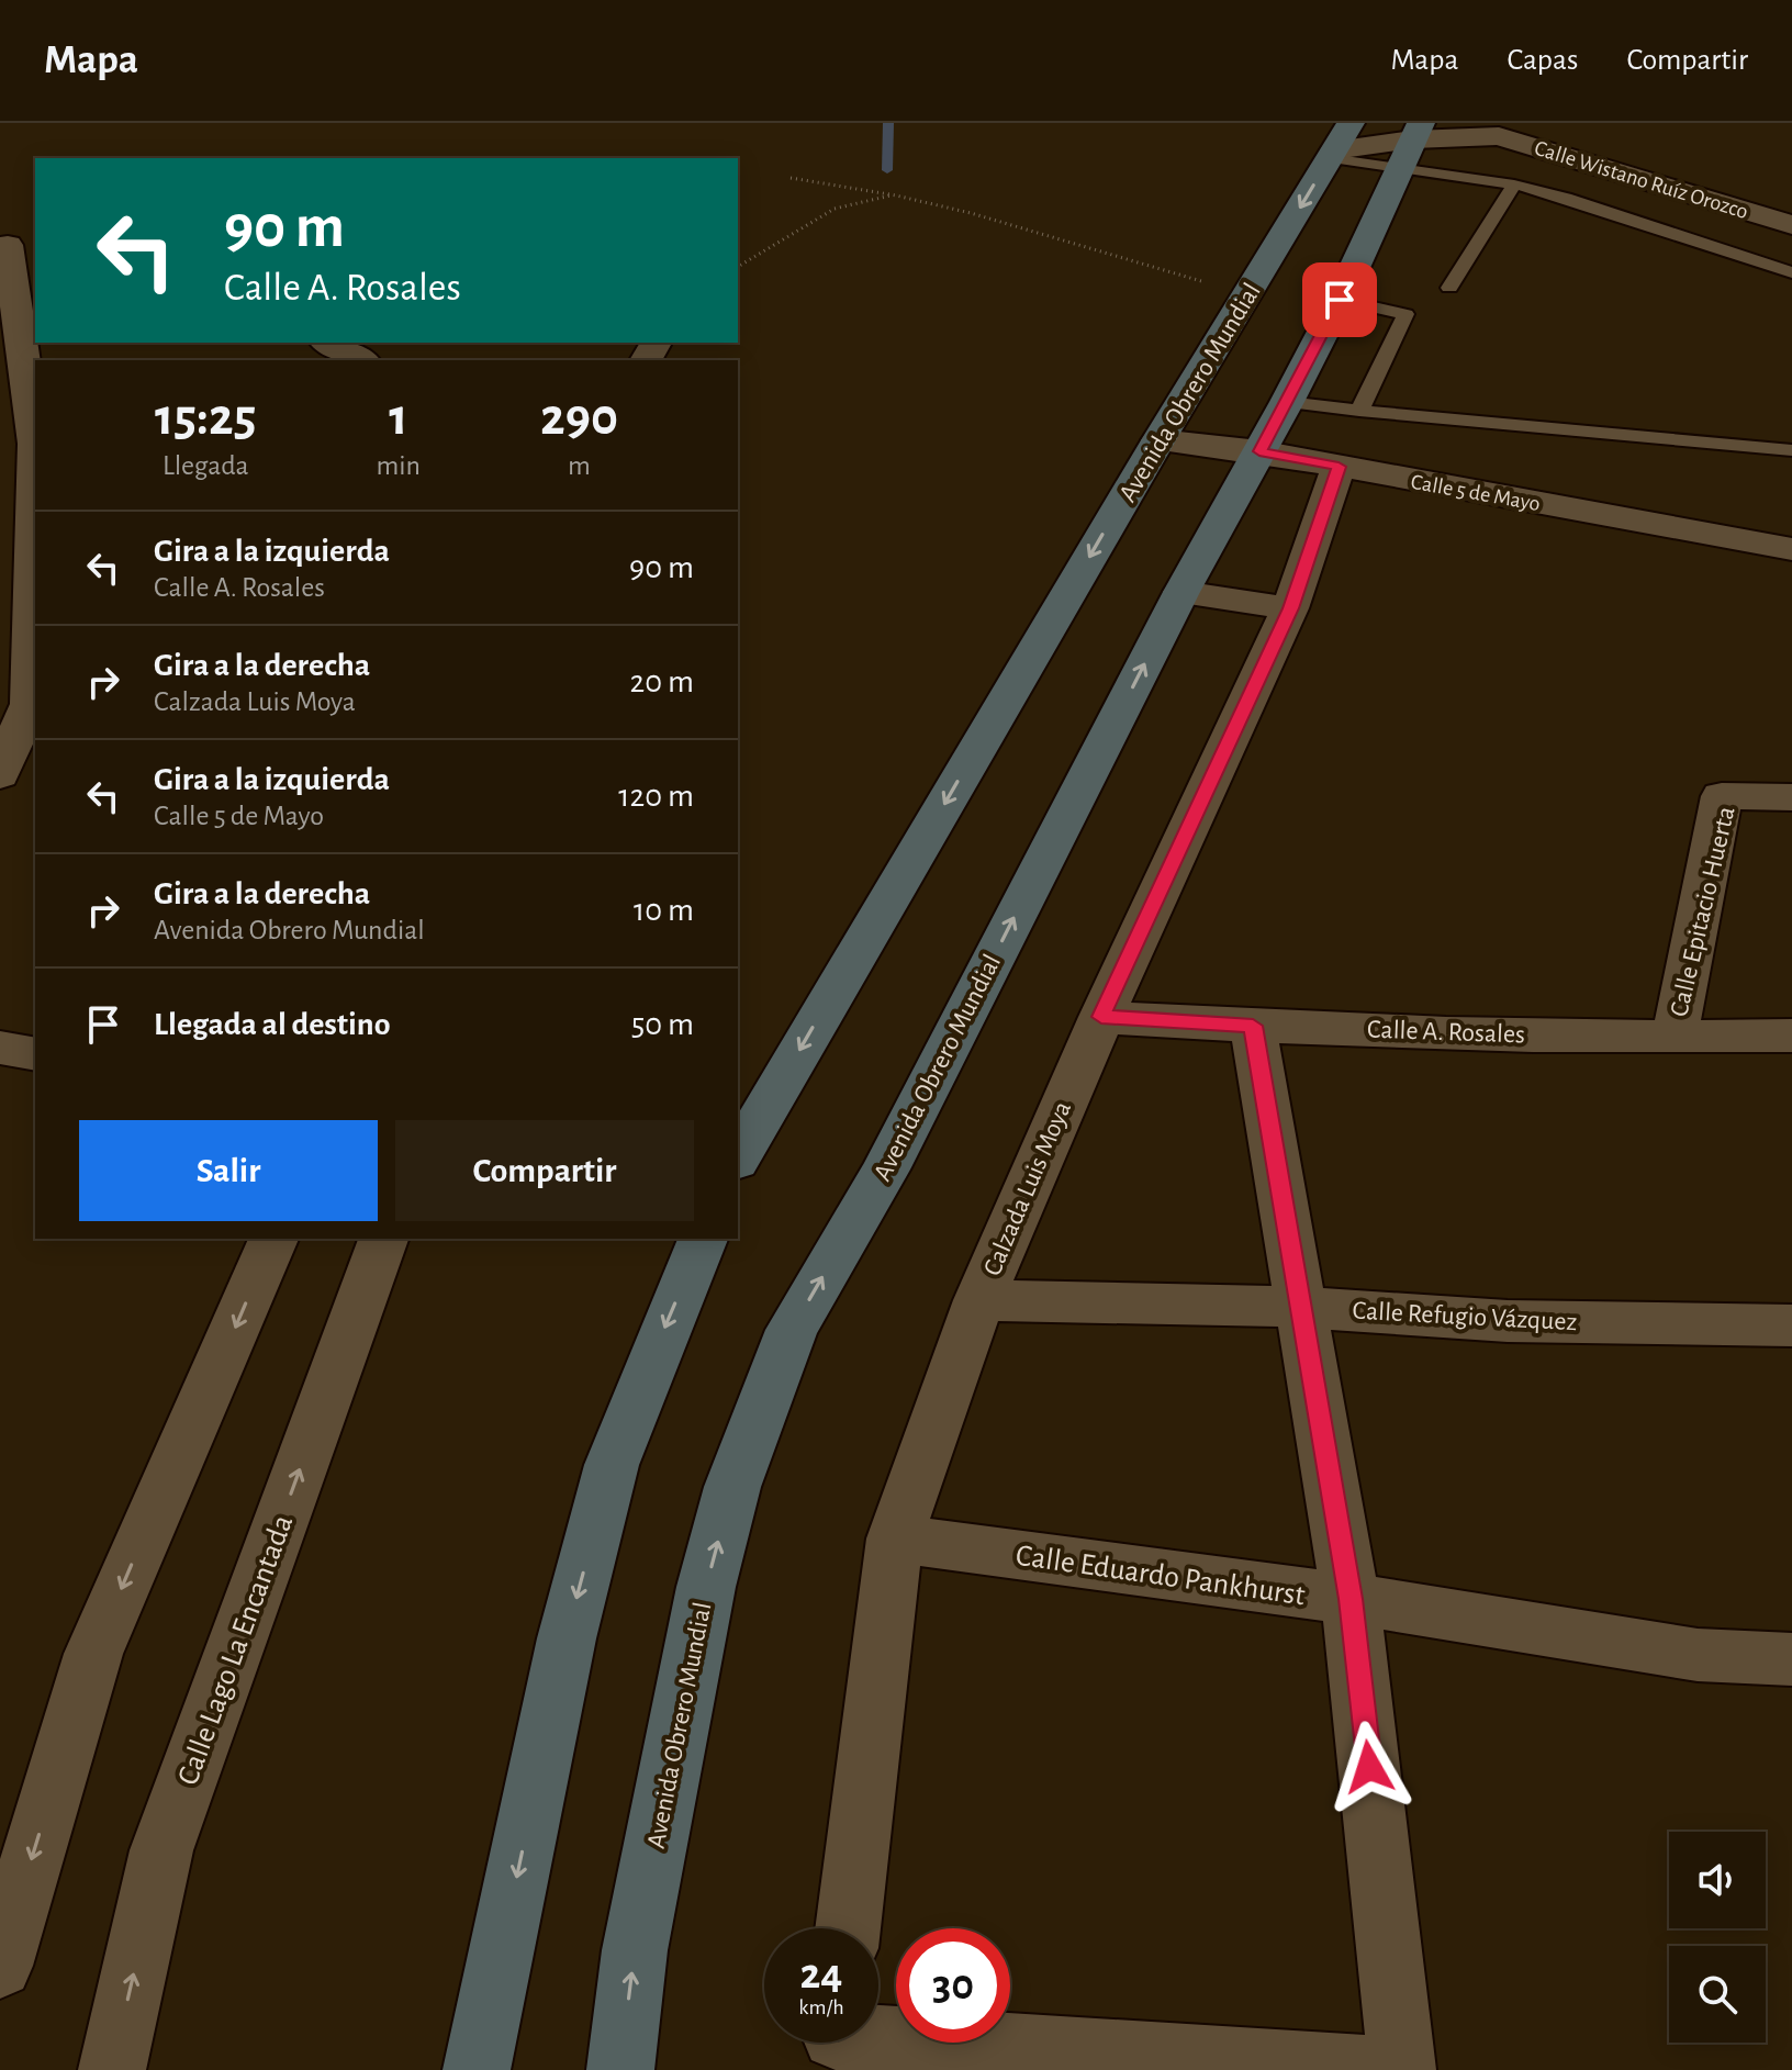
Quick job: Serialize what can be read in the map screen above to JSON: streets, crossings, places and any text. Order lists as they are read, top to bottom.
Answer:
{
  "streets": {
    "main road": ["Avenida Obrero Mundial"],
    "street": [
      "Calle Wistano Ruíz Orozco",
      "Calle 5 de Mayo",
      "Calle Epitacio Huerta",
      "Calle A. Rosales",
      "Calzada Luis Moya",
      "Calle Refugio Vázquez",
      "Calle Eduardo Pankhurst",
      "Calle Lago La Encantada"
    ]
  },
  "crossings": [
    ["Calle Wistano Ruíz Orozco", "Avenida Obrero Mundial"],
    ["Avenida Obrero Mundial", "Calle 5 de Mayo"],
    ["Calle 5 de Mayo", "Calzada Luis Moya"],
    ["Calle Epitacio Huerta", "Calle A. Rosales"],
    ["Calle A. Rosales", "Calzada Luis Moya"],
    ["Calzada Luis Moya", "Calle Refugio Vázquez"],
    ["Calzada Luis Moya", "Calle Eduardo Pankhurst"]
  ],
  "page": {
    "header": "Mapa",
    "nav": ["Mapa", "Capas", "Compartir"],
    "turn": ["90 m", "Calle A. Rosales"],
    "eta": [
      "15:25",
      "Llegada",
      "1",
      "min",
      "290",
      "m"
    ],
    "list": [
      {
        "name": "Gira a la izquierda",
        "note": "Calle A. Rosales",
        "value": "90 m"
      },
      {
        "name": "Gira a la derecha",
        "note": "Calzada Luis Moya",
        "value": "20 m"
      },
      {
        "name": "Gira a la izquierda",
        "note": "Calle 5 de Mayo",
        "value": "120 m"
      },
      {
        "name": "Gira a la derecha",
        "note": "Avenida Obrero Mundial",
        "value": "10 m"
      },
      {
        "name": "Llegada al destino",
        "value": "50 m"
      }
    ],
    "buttons": ["Salir", "Compartir"],
    "speed": "24 km/h",
    "limit": "30"
  }
}
